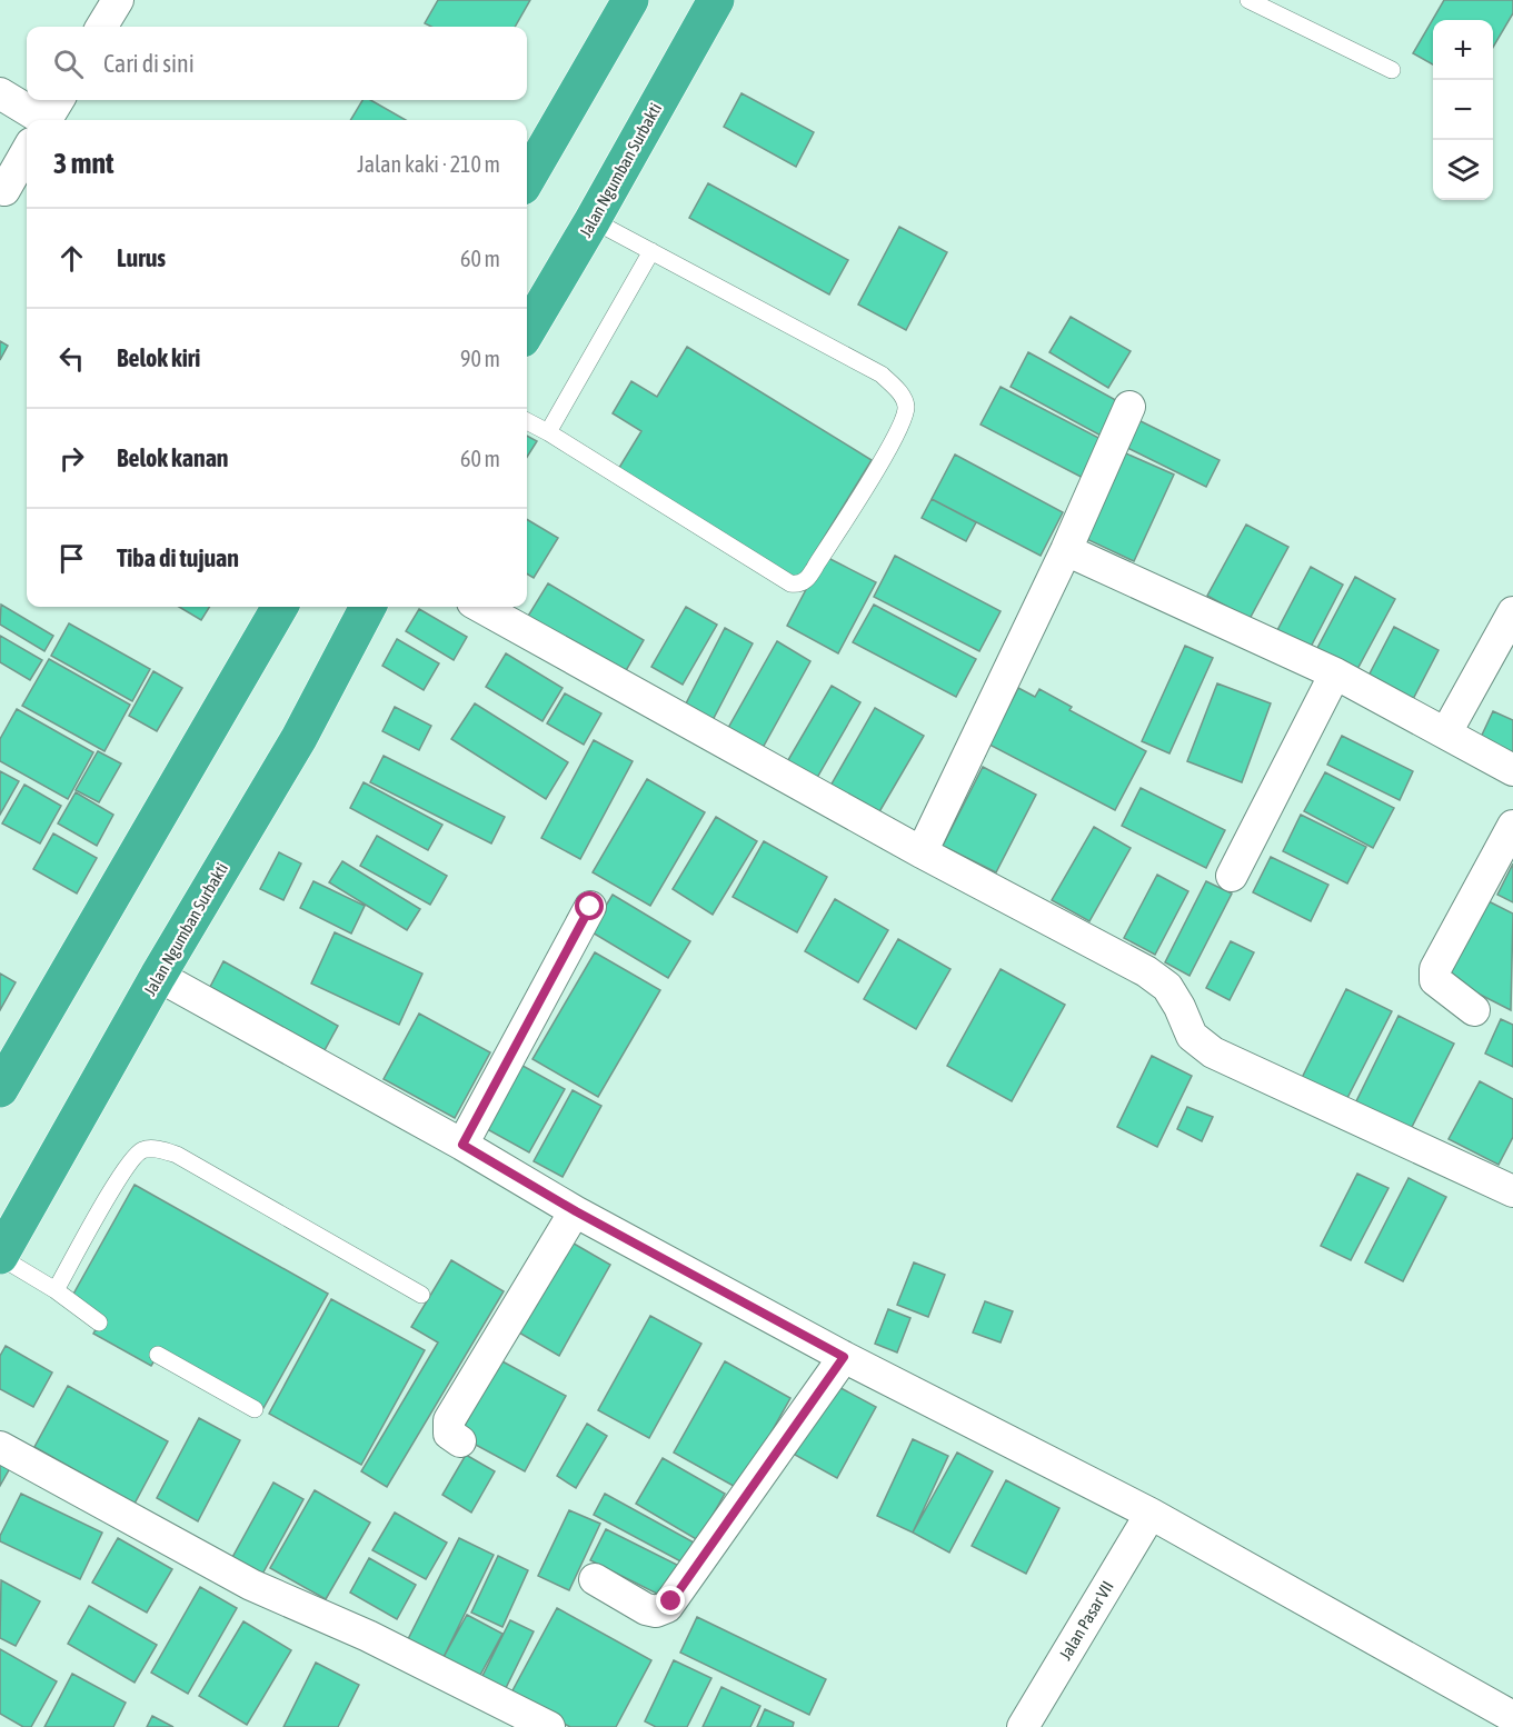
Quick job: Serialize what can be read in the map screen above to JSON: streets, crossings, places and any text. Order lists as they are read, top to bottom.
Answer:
{
  "streets": {
    "highway": ["Jalan Ngumban Surbakti"],
    "street": ["Jalan Pasar VII"]
  },
  "page": {
    "map_buttons": ["+", "−"],
    "search": "Cari di sini",
    "heading": ["3 mnt", "Jalan kaki · 210 m"],
    "list": [
      ["Lurus", "60 m"],
      ["Belok kiri", "90 m"],
      ["Belok kanan", "60 m"],
      "Tiba di tujuan"
    ]
  }
}
